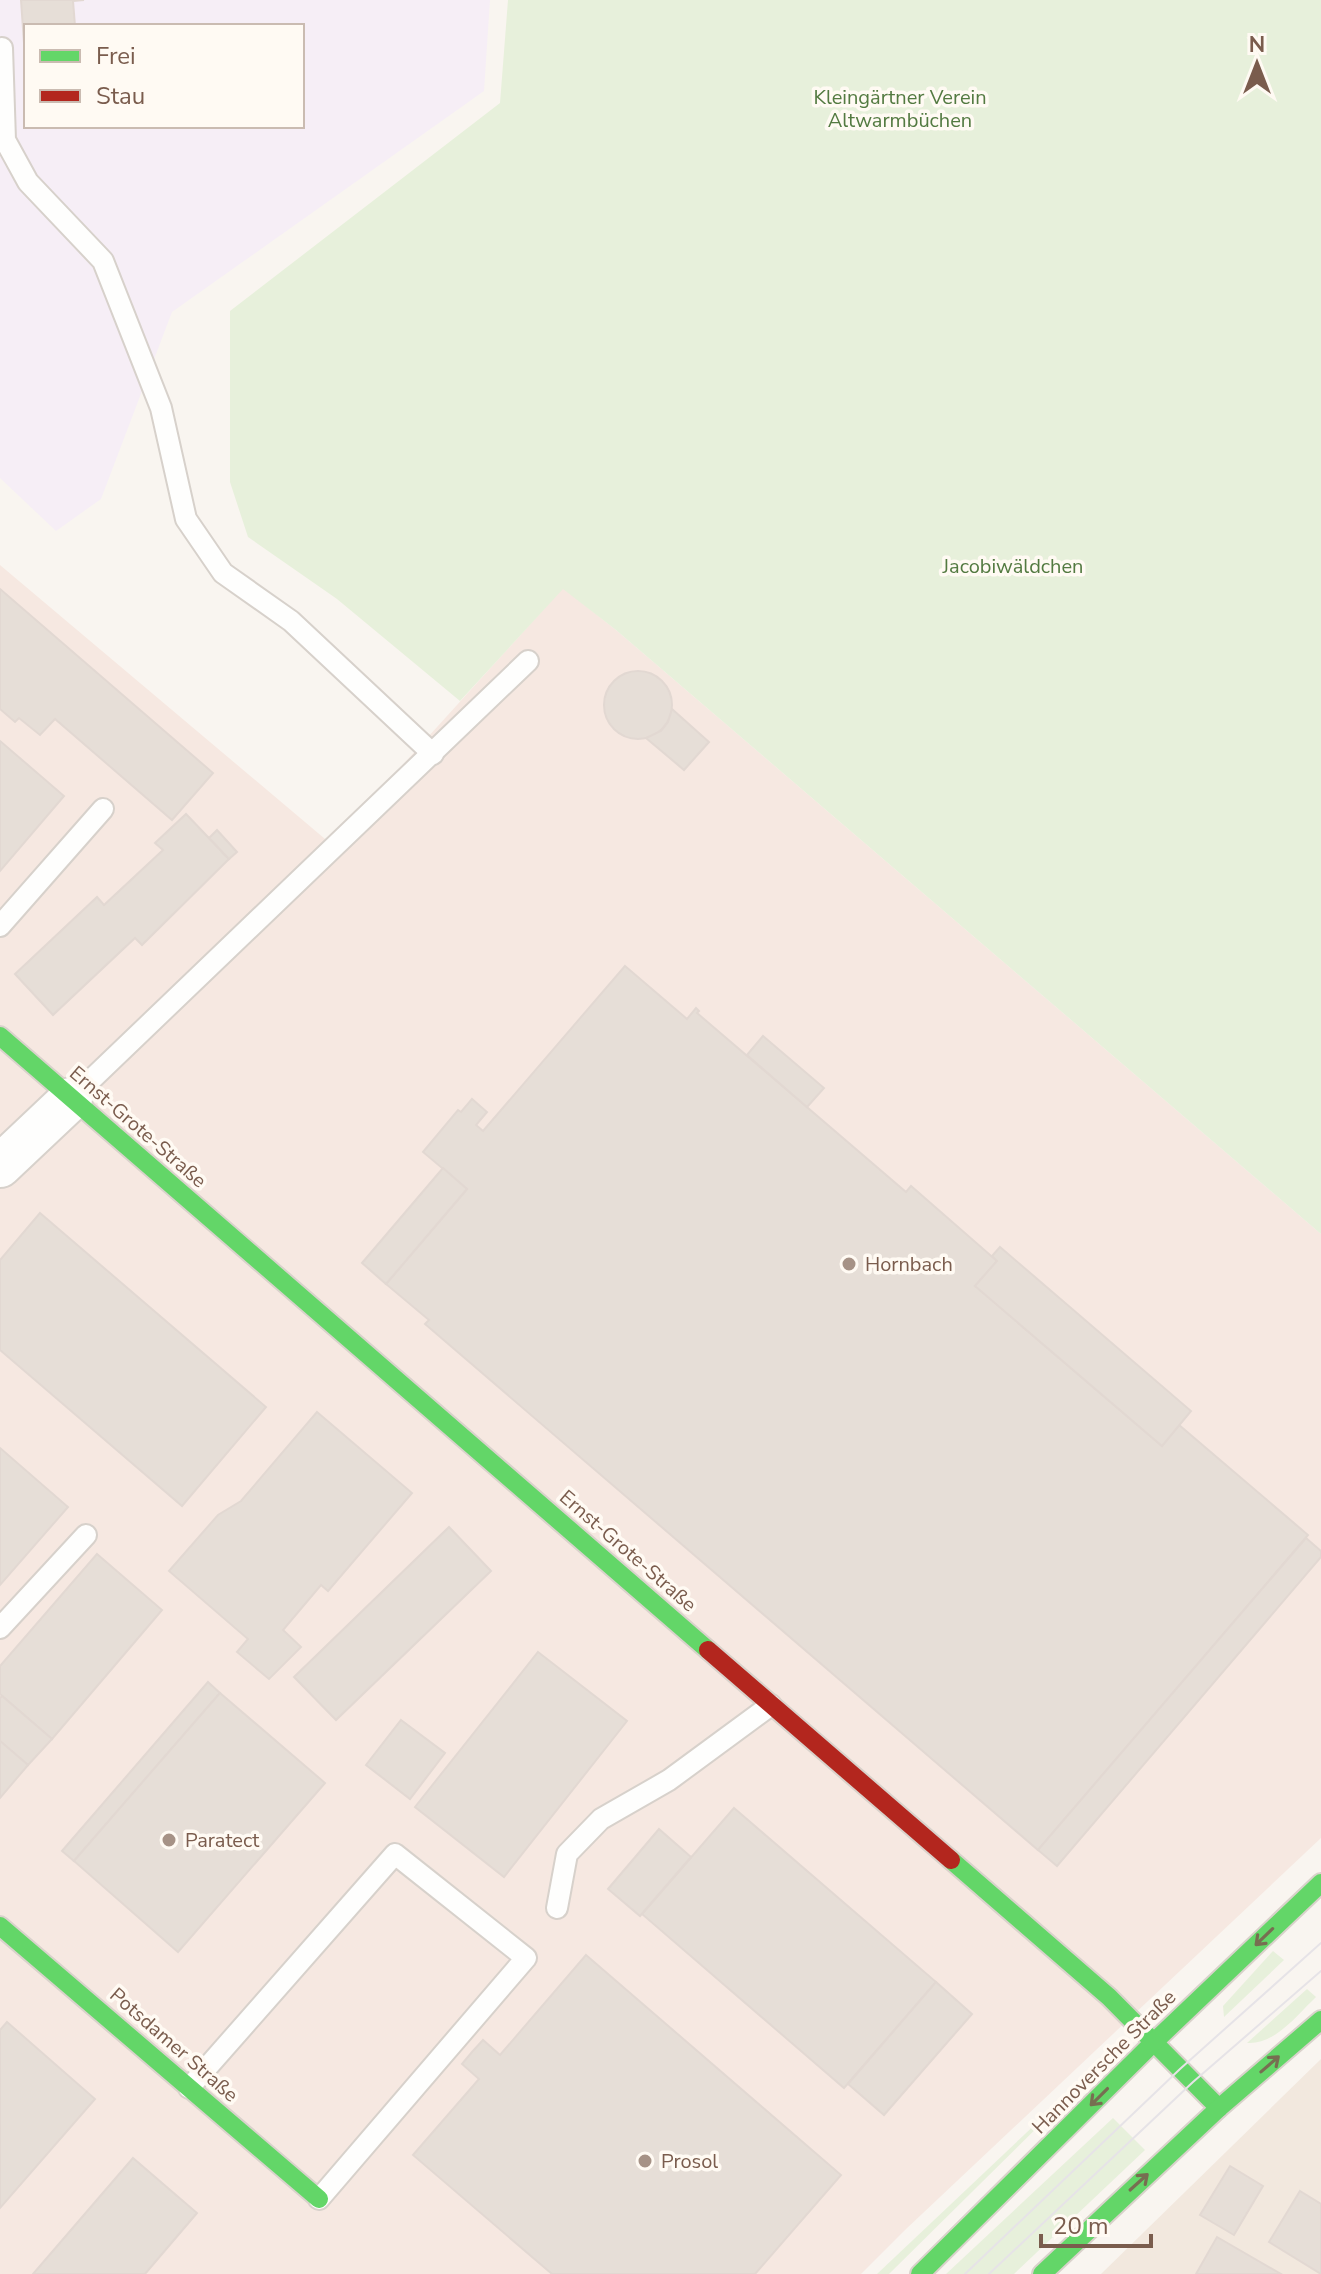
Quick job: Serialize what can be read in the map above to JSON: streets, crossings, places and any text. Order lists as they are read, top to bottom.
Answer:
{
  "streets": {
    "street": ["Ernst-Grote-Straße", "Potsdamer Straße", "Hannoversche Straße"]
  },
  "crossings": [
    ["Ernst-Grote-Straße", "Hannoversche Straße"]
  ],
  "parks": ["Kleingärtner Verein Altwarmbüchen", "Jacobiwäldchen"],
  "places": ["Hornbach", "Paratect", "Prosol"],
  "legend": ["Frei", "Stau"],
  "scale_bar": "20 m",
  "north": "top"
}
